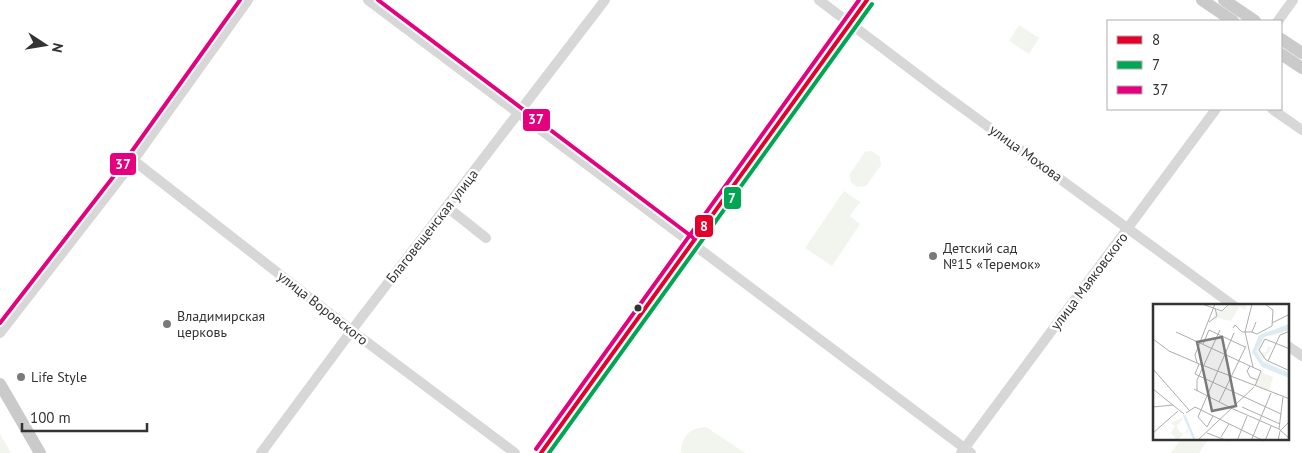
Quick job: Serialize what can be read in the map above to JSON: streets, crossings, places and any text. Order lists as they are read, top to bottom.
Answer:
{
  "streets": {
    "street": [
      "улица Мохова",
      "Благовещенская улица",
      "улица Маяковского",
      "улица Воровского"
    ]
  },
  "crossings": [
    ["улица Мохова", "улица Маяковского"],
    ["Благовещенская улица", "улица Воровского"]
  ],
  "places": ["Детский сад №15 «Теремок»", "Владимирская церковь", "Life Style"],
  "lines": ["transit line 8", "transit line 37", "transit line 7"],
  "legend": ["8", "7", "37"],
  "scale_bar": "100 m",
  "north": "right"
}
